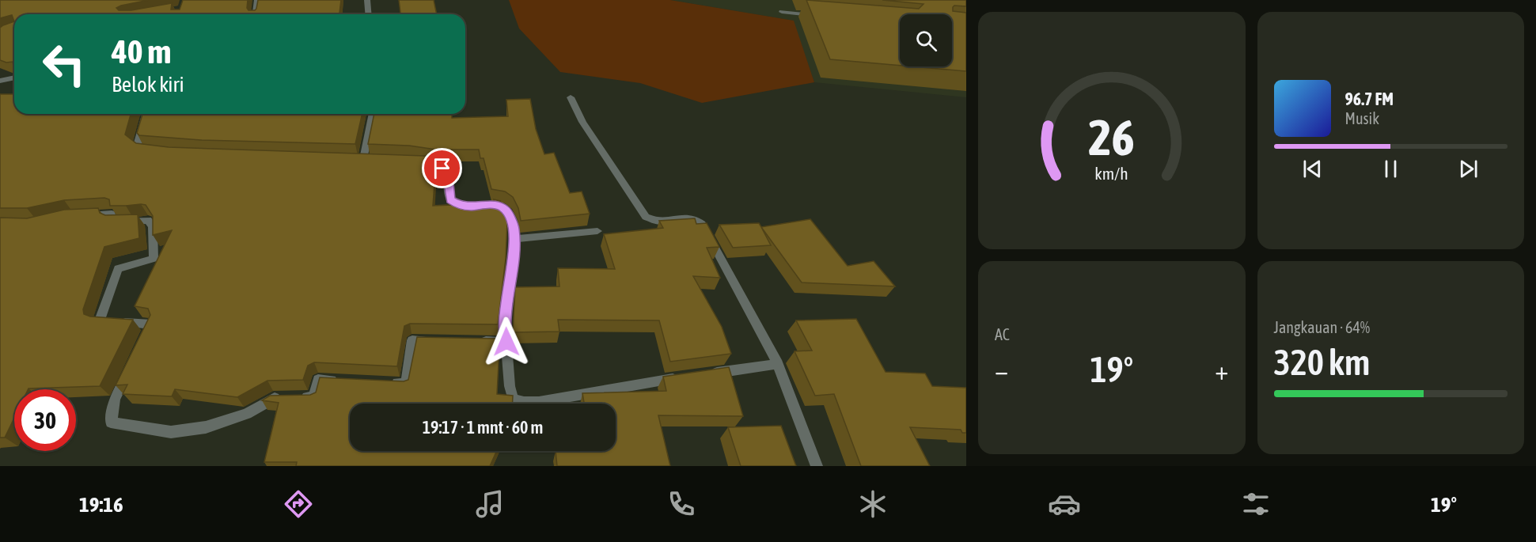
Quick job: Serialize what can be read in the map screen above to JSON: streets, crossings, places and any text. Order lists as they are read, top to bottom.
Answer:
{
  "page": {
    "turn": ["40 m", "Belok kiri"],
    "song": ["96.7 FM", "Musik"],
    "tile": [
      "AC",
      ["Jangkauan · 64%", "320 km"]
    ],
    "heat": ["−", "19°", "+"],
    "limit": "30",
    "trip": "19:17 · 1 mnt · 60 m",
    "tabs": ["19:16", "19°"],
    "gauge": ["26", "km/h"]
  }
}
